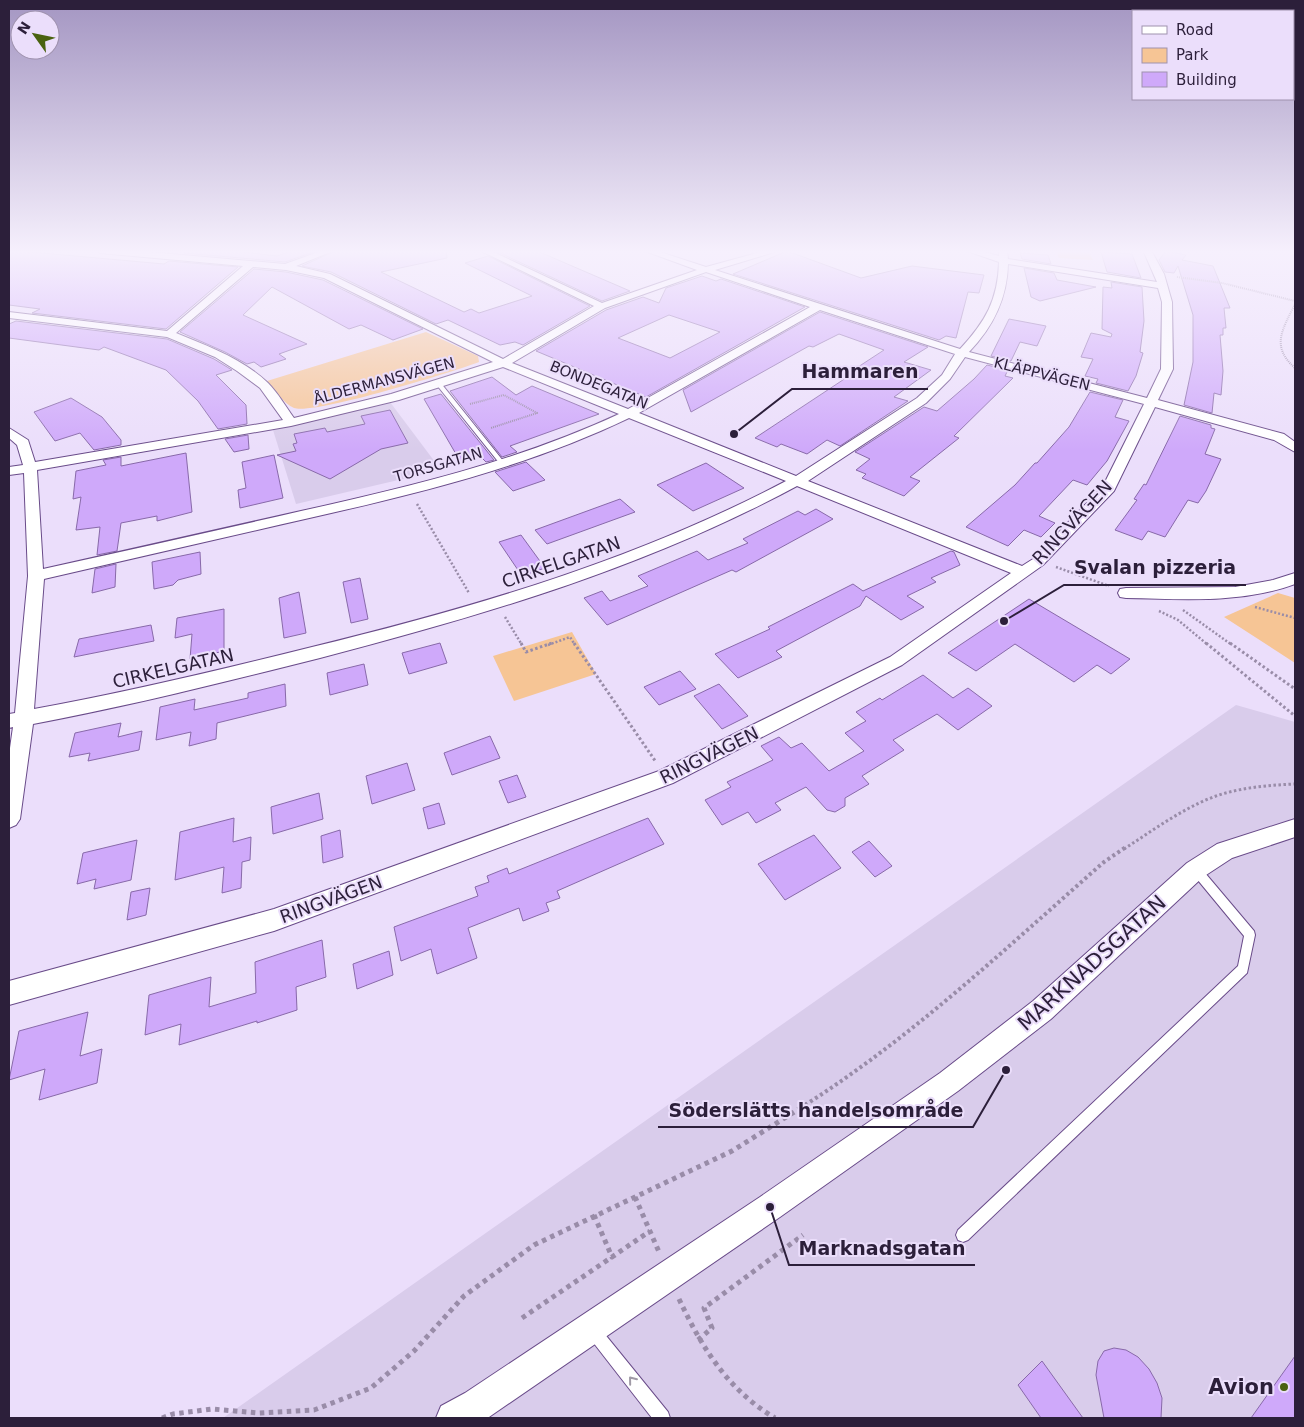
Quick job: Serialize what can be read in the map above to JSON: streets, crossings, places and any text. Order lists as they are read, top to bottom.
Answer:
{
  "streets": {
    "street": [
      "KLÄPPVÄGEN",
      "ÅLDERMANSVÄGEN",
      "BONDEGATAN",
      "TORSGATAN",
      "RINGVÄGEN",
      "CIRKELGATAN",
      "MARKNADSGATAN"
    ]
  },
  "crossings": [
    ["KLÄPPVÄGEN", "RINGVÄGEN"],
    ["KLÄPPVÄGEN", "CIRKELGATAN"],
    ["ÅLDERMANSVÄGEN", "BONDEGATAN"],
    ["BONDEGATAN", "TORSGATAN"],
    ["BONDEGATAN", "RINGVÄGEN"],
    ["BONDEGATAN", "CIRKELGATAN"]
  ],
  "places": [
    "Hammaren",
    "Svalan pizzeria",
    "Söderslätts handelsområde",
    "Marknadsgatan",
    "Avion"
  ],
  "legend": ["Road", "Park", "Building"],
  "north": "top left"
}
